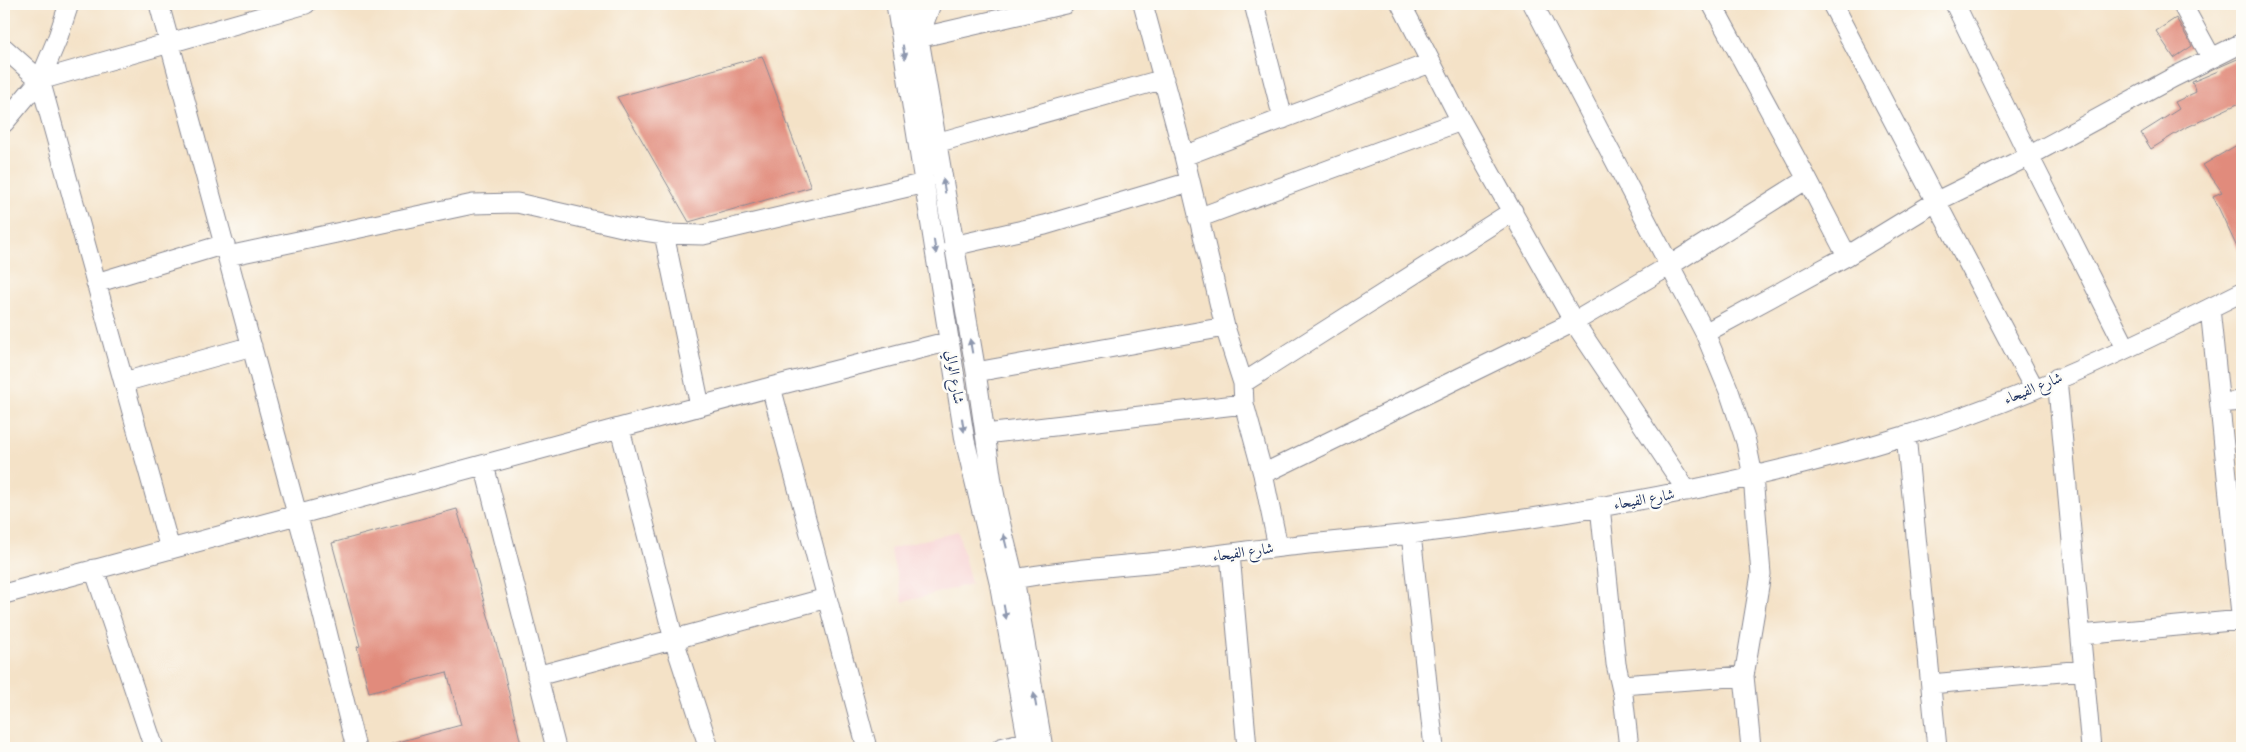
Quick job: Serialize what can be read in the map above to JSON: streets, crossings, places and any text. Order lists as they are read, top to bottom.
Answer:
{
  "streets": {
    "street": ["شارع الوالي", "شارع الفيحاء"]
  },
  "crossings": [
    ["شارع الوالي", "شارع الفيحاء"]
  ]
}
